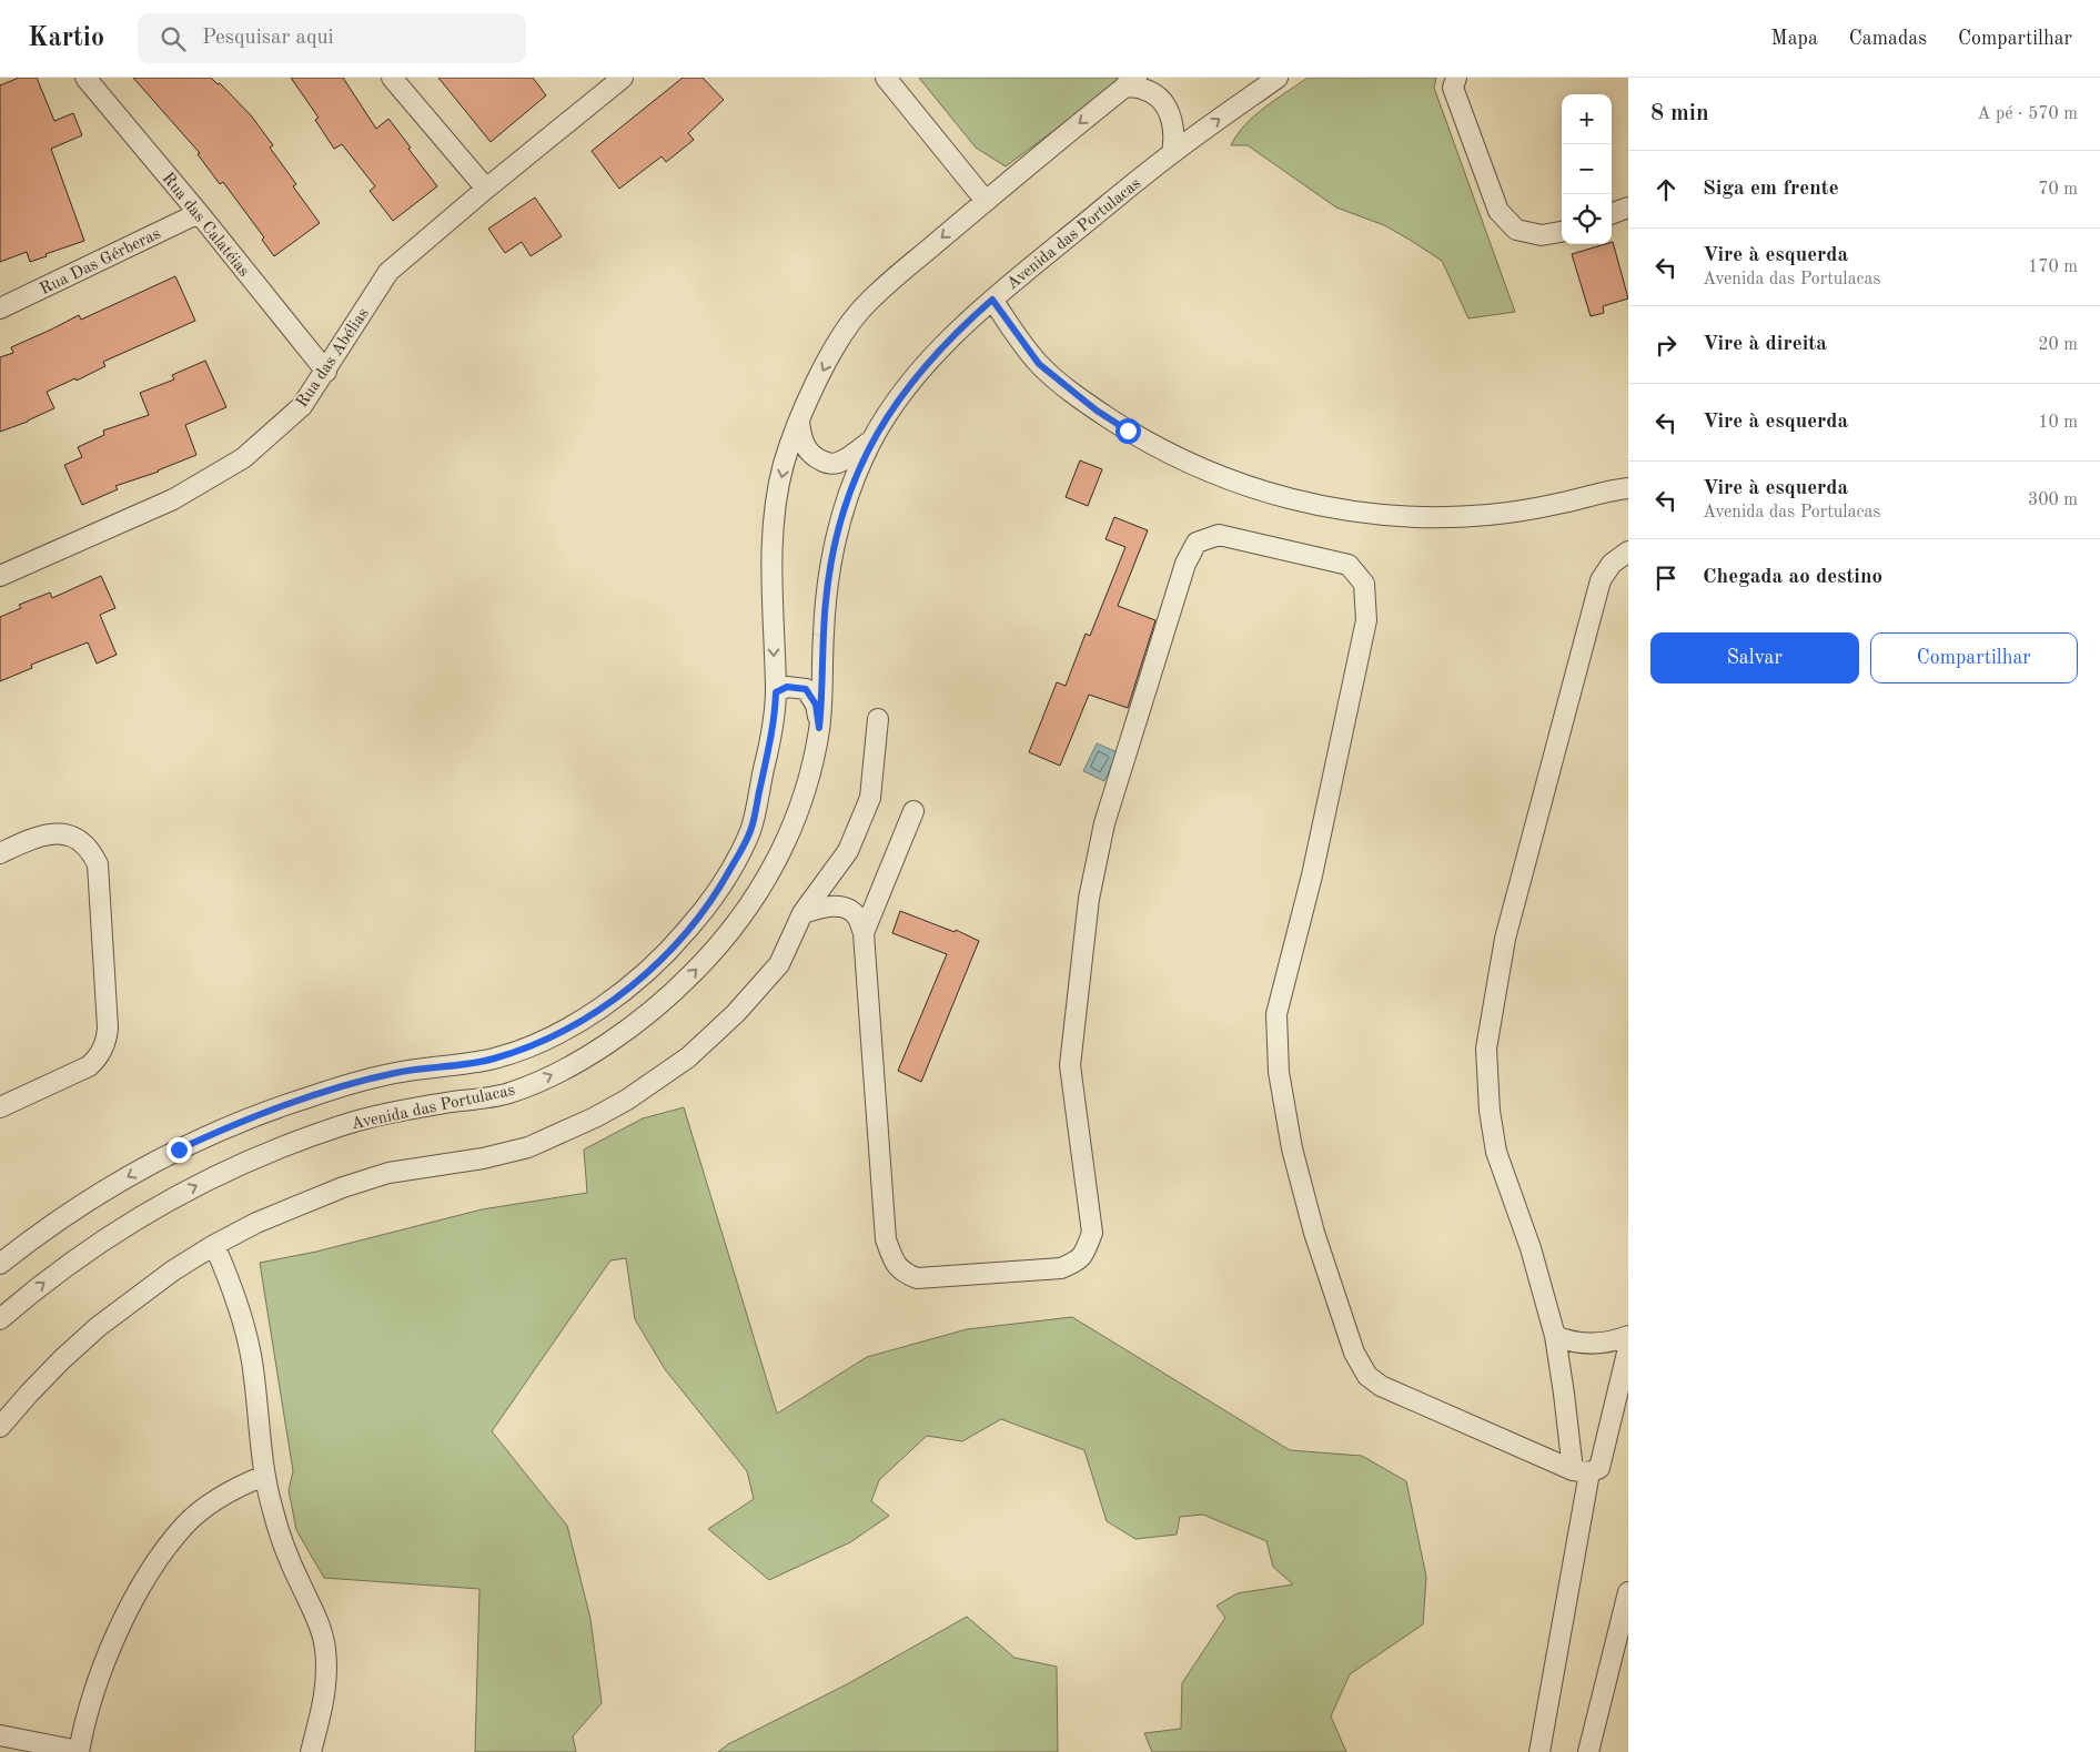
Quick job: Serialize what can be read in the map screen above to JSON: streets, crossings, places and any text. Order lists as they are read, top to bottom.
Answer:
{
  "streets": {
    "street": [
      "Rua das Calatéias",
      "Avenida das Portulacas",
      "Rua Das Gérberas",
      "Rua das Abélias"
    ]
  },
  "crossings": [
    ["Rua das Calatéias", "Rua Das Gérberas"],
    ["Rua das Calatéias", "Rua das Abélias"]
  ],
  "page": {
    "header": "Kartio",
    "search": "Pesquisar aqui",
    "nav": ["Mapa", "Camadas", "Compartilhar"],
    "heading": ["8 min", "A pé · 570 m"],
    "map_buttons": ["+", "−"],
    "list": [
      ["Siga em frente", "70 m"],
      ["Vire à esquerda", "Avenida das Portulacas", "170 m"],
      ["Vire à direita", "20 m"],
      ["Vire à esquerda", "10 m"],
      ["Vire à esquerda", "Avenida das Portulacas", "300 m"],
      "Chegada ao destino"
    ],
    "buttons": ["Salvar", "Compartilhar"]
  }
}
